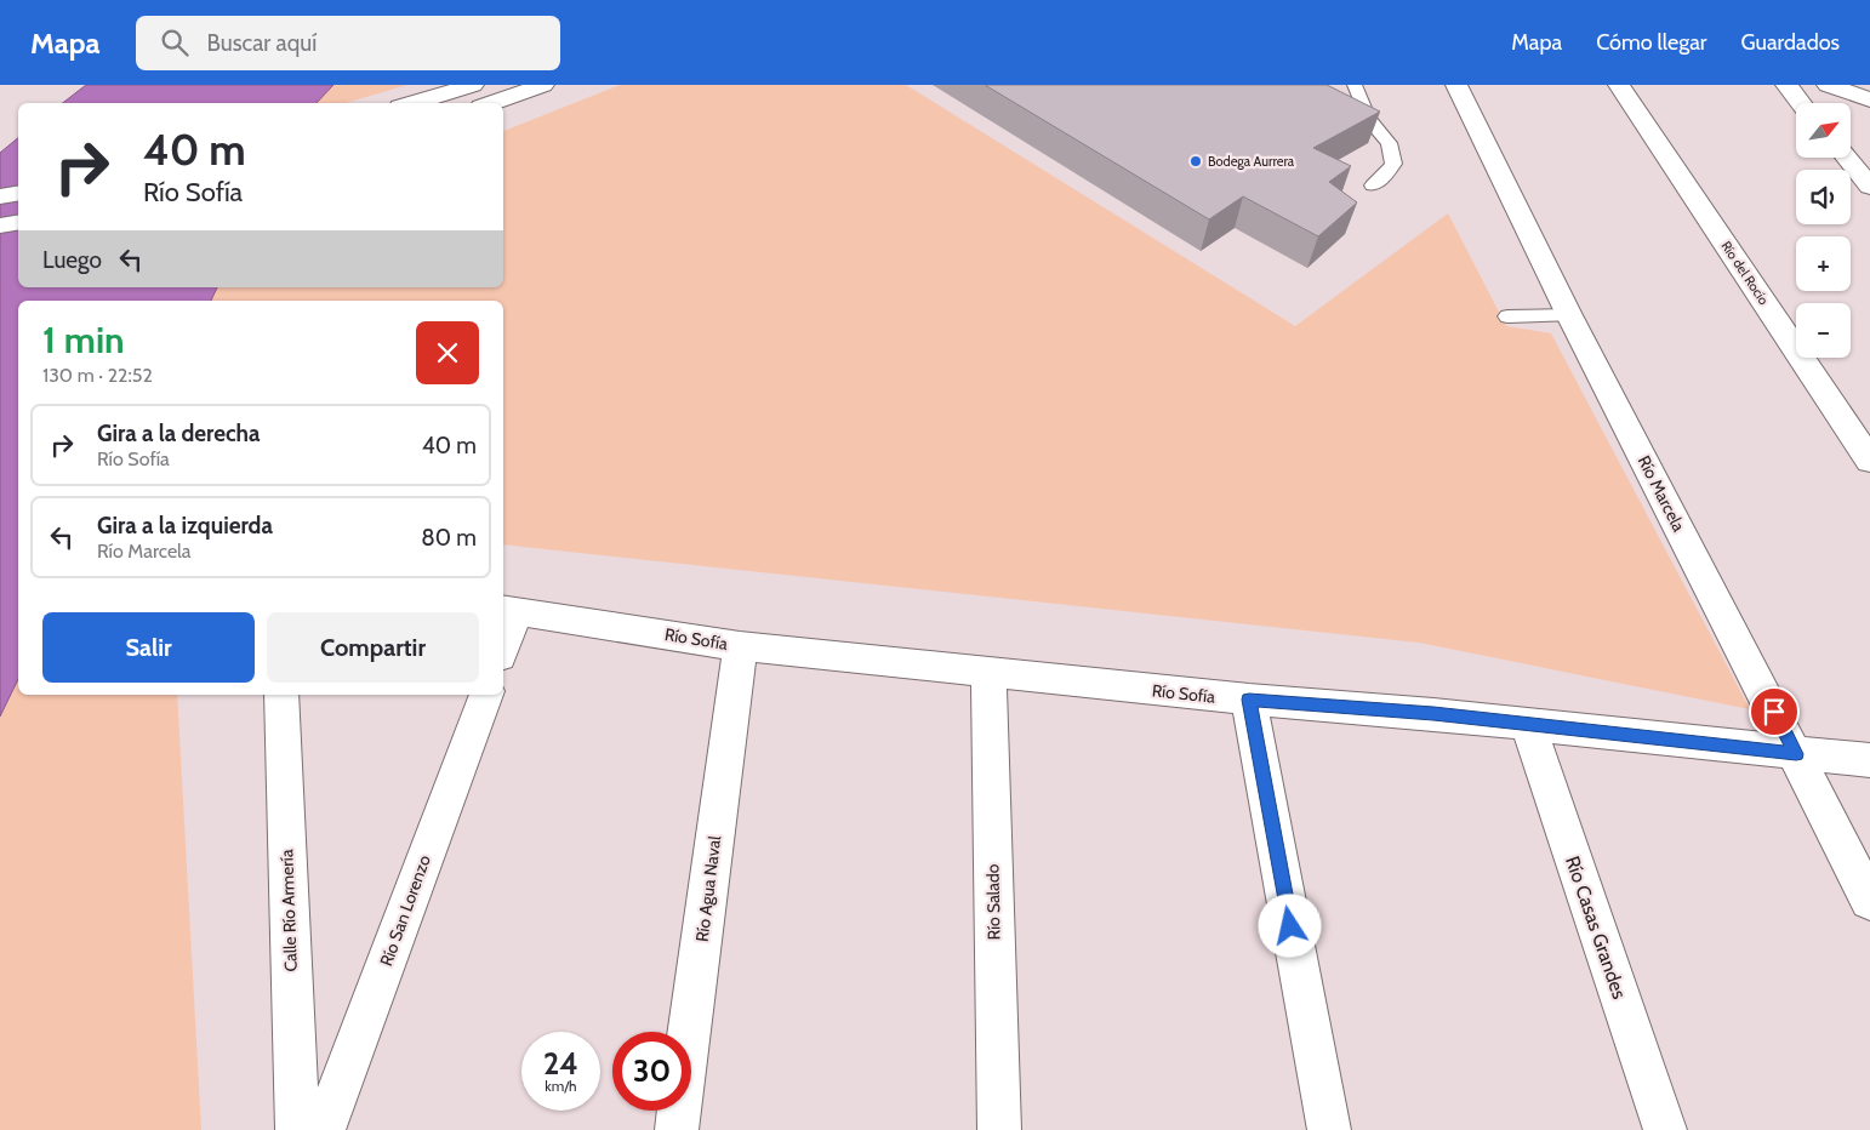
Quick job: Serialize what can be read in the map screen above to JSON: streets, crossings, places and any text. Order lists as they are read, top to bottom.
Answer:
{
  "streets": {
    "street": [
      "Río del Rocío",
      "Río Marcela",
      "Río Sofía",
      "Río Agua Naval",
      "Río Salado",
      "Calle Río Armería",
      "Río San Lorenzo",
      "Río Casas Grandes"
    ]
  },
  "crossings": [
    ["Río Marcela", "Río Sofía"],
    ["Río Sofía", "Río Agua Naval"],
    ["Río Sofía", "Río Salado"],
    ["Río Sofía", "Río Casas Grandes"]
  ],
  "places": ["Bodega Aurrera"],
  "north": "top right",
  "page": {
    "header": "Mapa",
    "search": "Buscar aquí",
    "nav": ["Mapa", "Cómo llegar", "Guardados"],
    "map_buttons": ["+", "−"],
    "turn": ["40 m", "Río Sofía"],
    "then": "Luego",
    "heading": ["1 min", "130 m · 22:52"],
    "list": [
      {
        "name": "Gira a la derecha",
        "note": "Río Sofía",
        "value": "40 m"
      },
      {
        "name": "Gira a la izquierda",
        "note": "Río Marcela",
        "value": "80 m"
      }
    ],
    "buttons": ["Salir", "Compartir"],
    "speed": "24 km/h",
    "limit": "30"
  }
}
